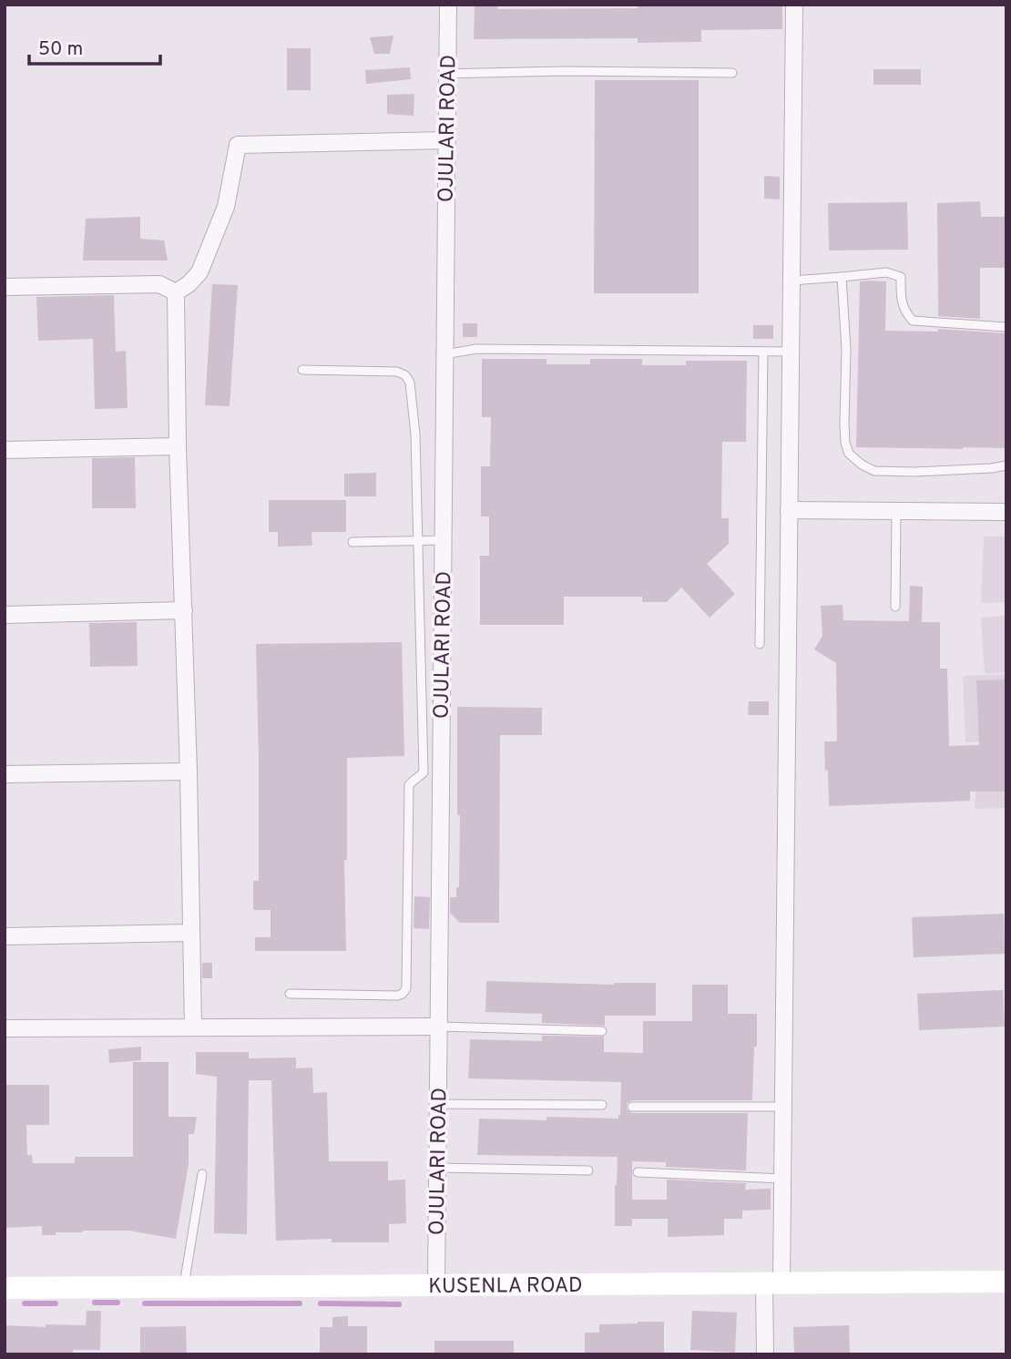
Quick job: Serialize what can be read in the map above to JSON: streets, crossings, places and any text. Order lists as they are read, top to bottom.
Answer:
{
  "streets": {
    "main road": ["KUSENLA ROAD"],
    "street": ["OJULARI ROAD"]
  },
  "crossings": [
    ["OJULARI ROAD", "KUSENLA ROAD"]
  ],
  "scale_bar": "50 m"
}
